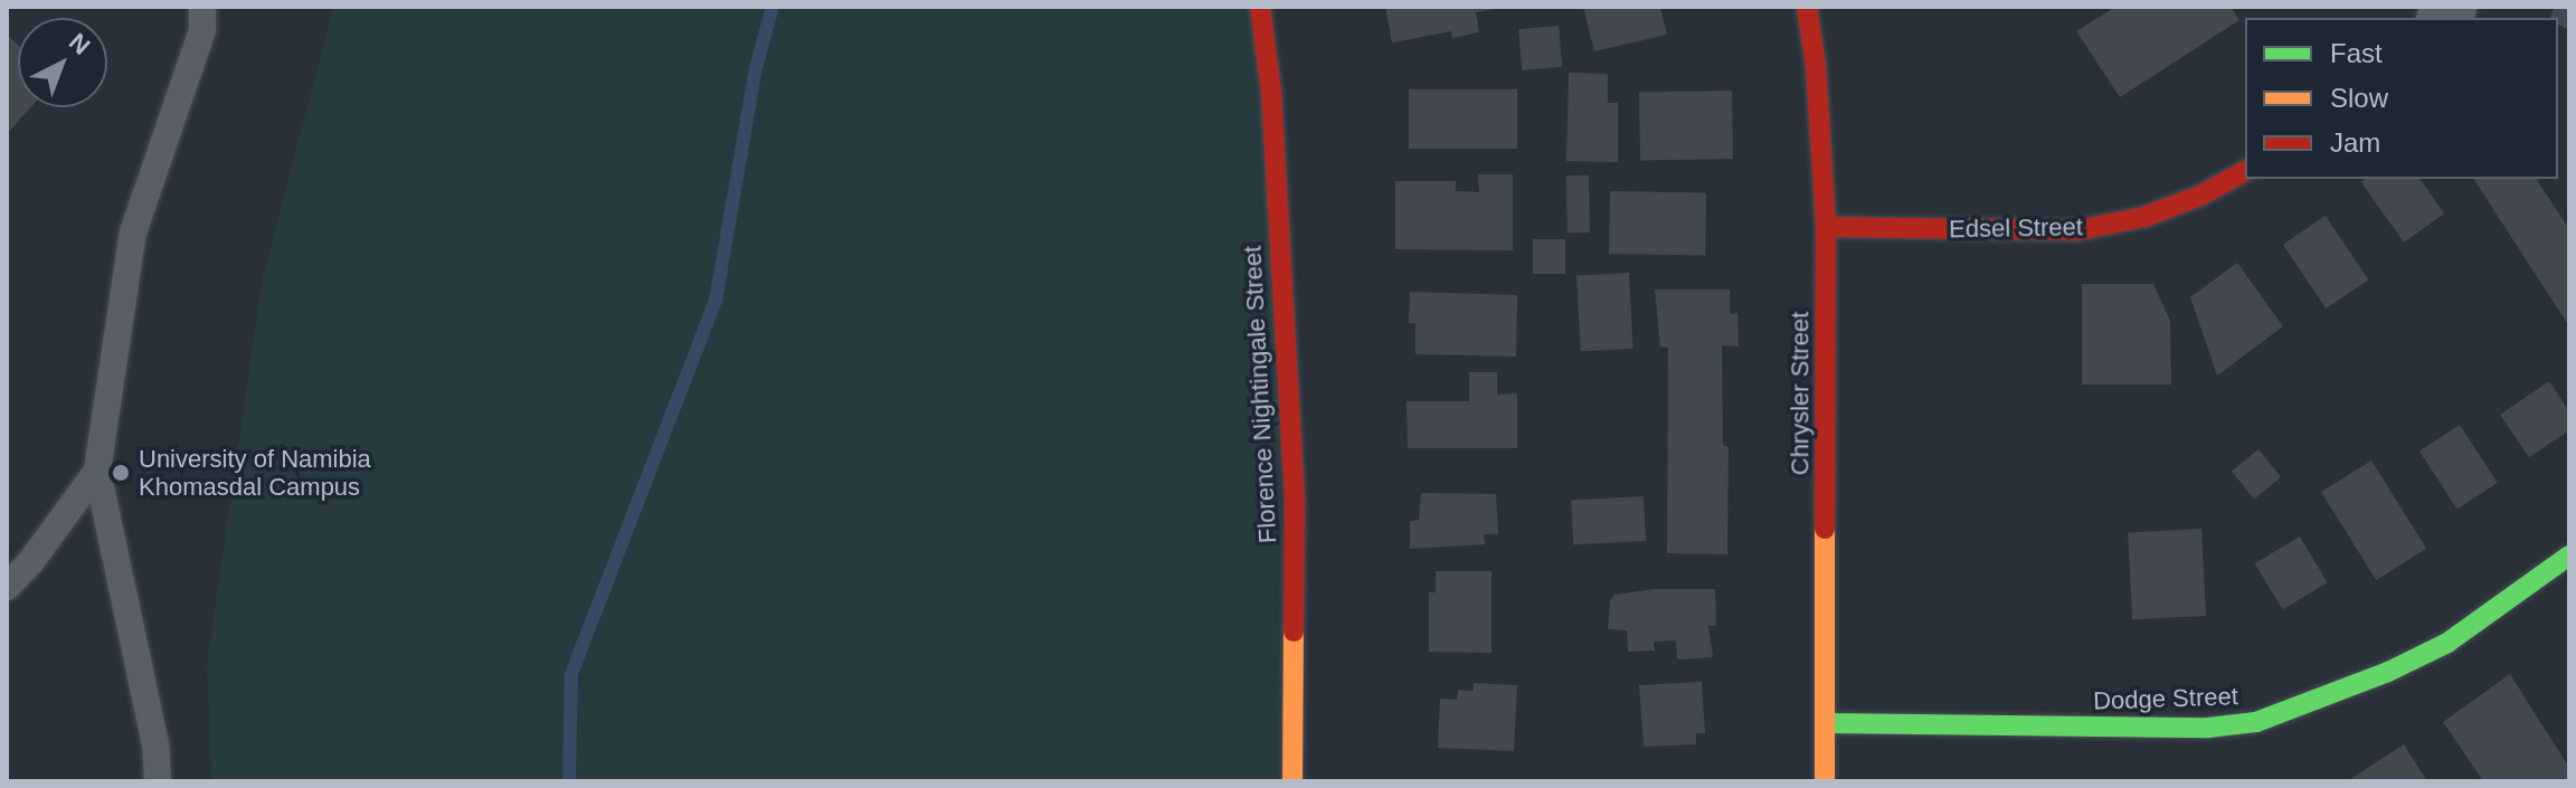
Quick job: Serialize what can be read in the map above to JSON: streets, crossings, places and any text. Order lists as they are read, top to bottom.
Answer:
{
  "streets": {
    "street": [
      "Edsel Street",
      "Chrysler Street",
      "Florence Nightingale Street",
      "Dodge Street"
    ]
  },
  "crossings": [
    ["Edsel Street", "Chrysler Street"],
    ["Chrysler Street", "Dodge Street"]
  ],
  "places": ["University of Namibia Khomasdal Campus"],
  "legend": ["Fast", "Slow", "Jam"],
  "north": "top right"
}
